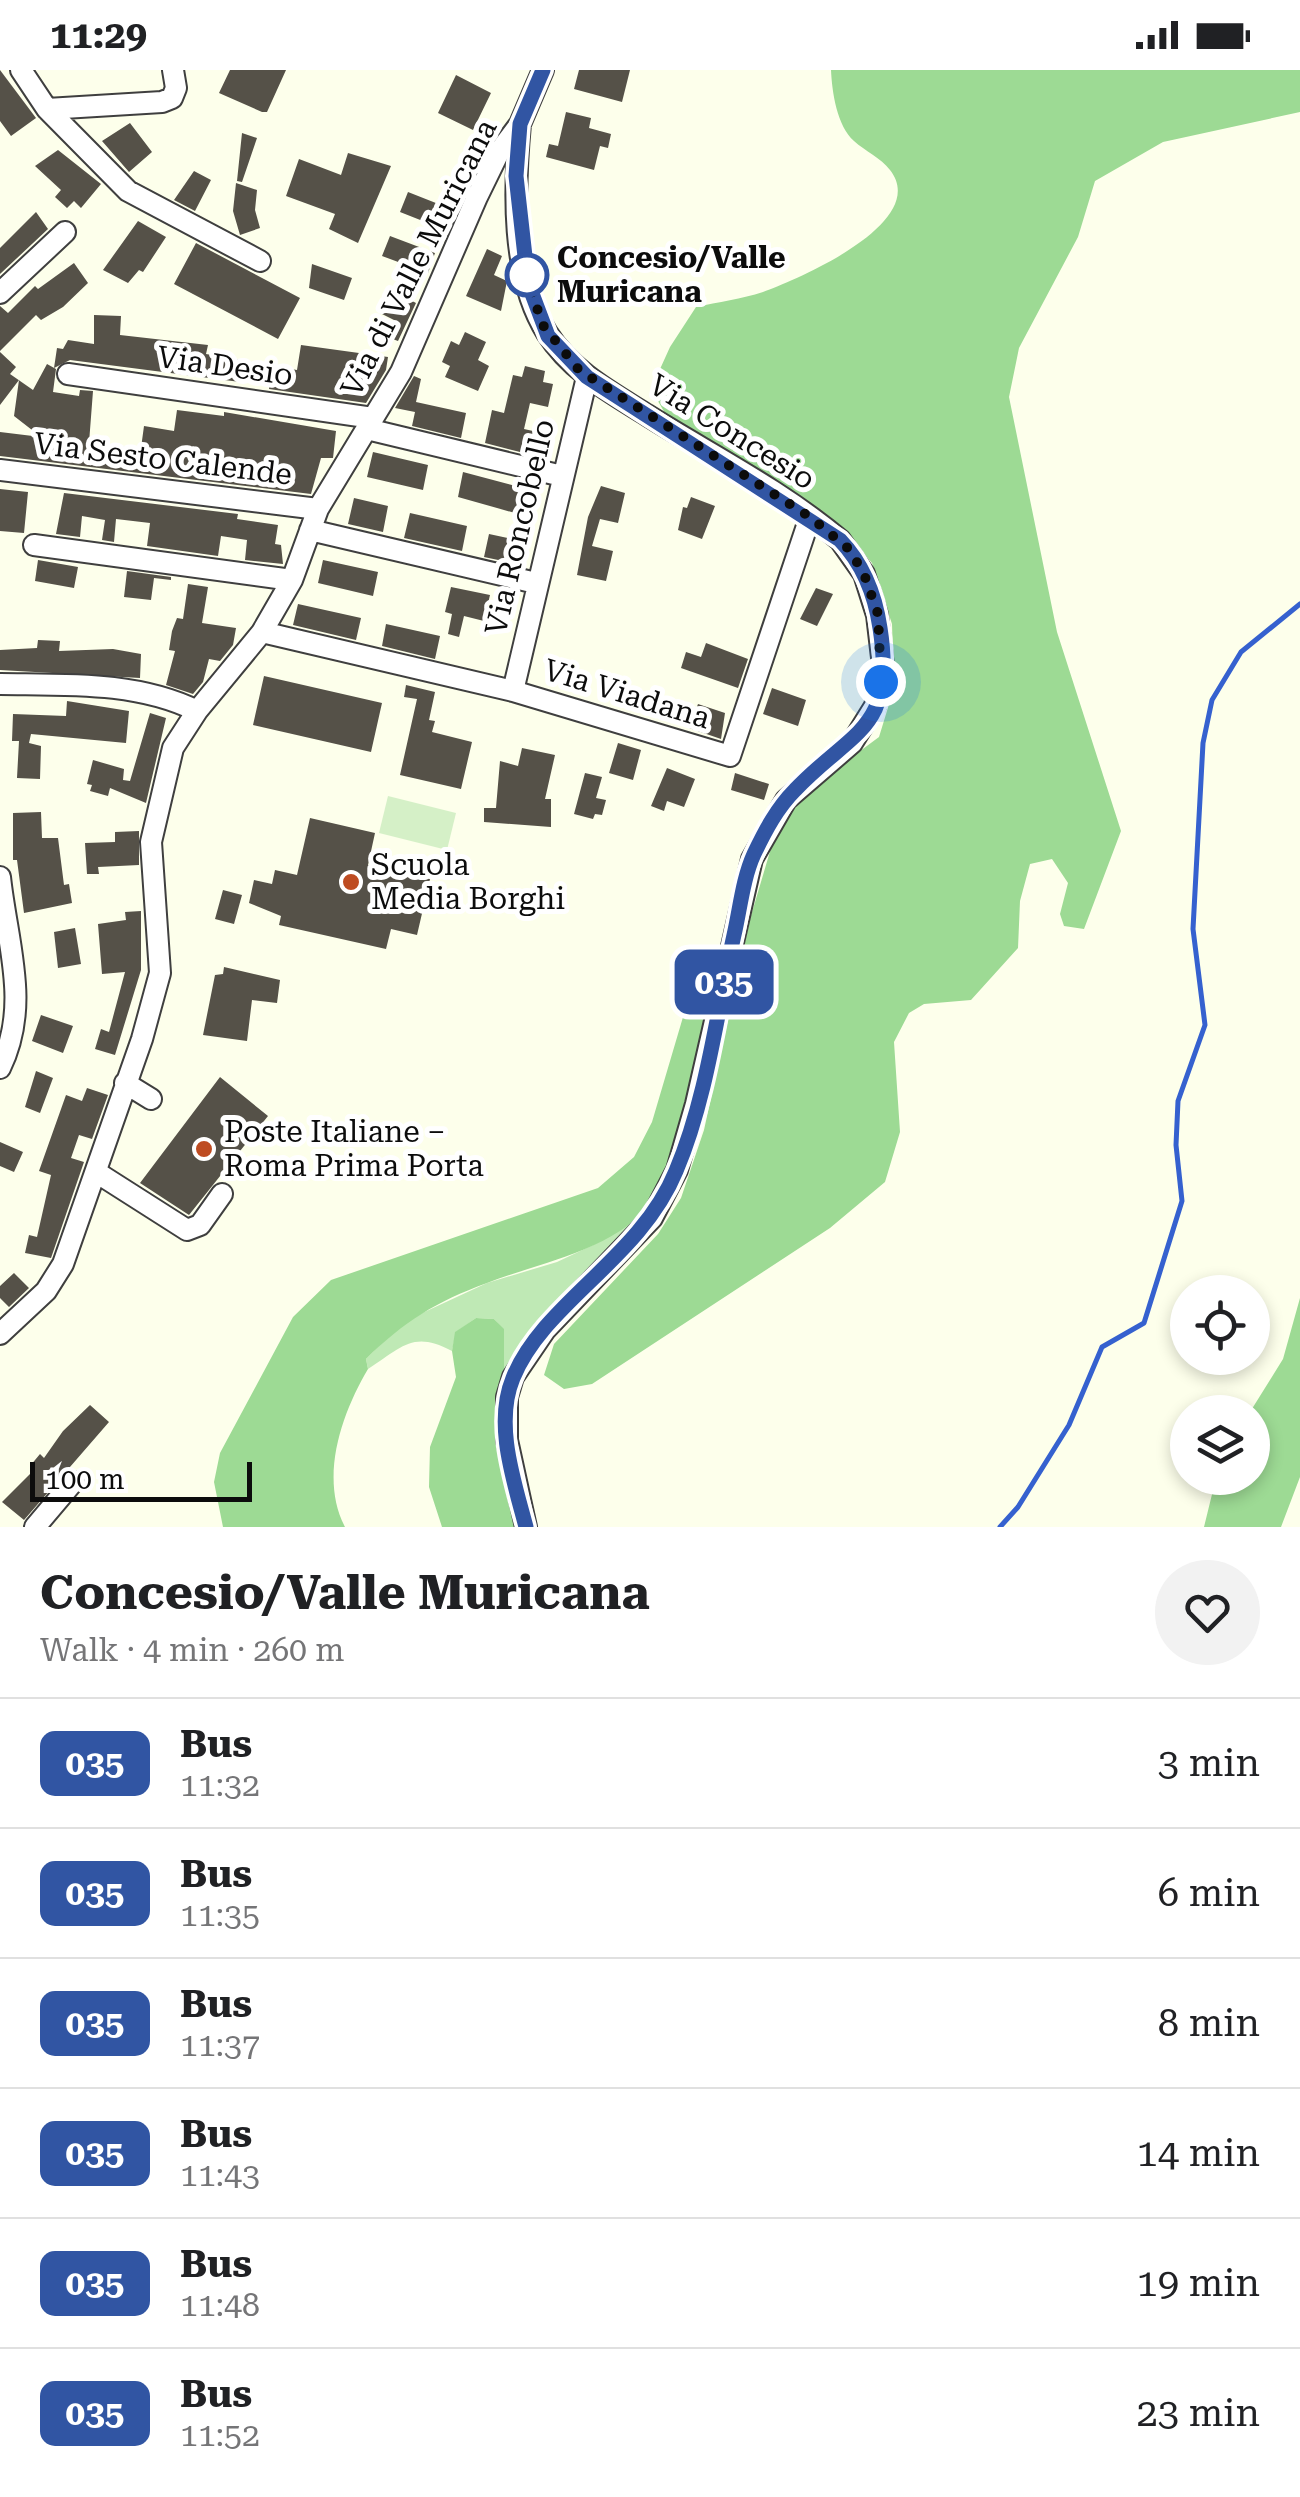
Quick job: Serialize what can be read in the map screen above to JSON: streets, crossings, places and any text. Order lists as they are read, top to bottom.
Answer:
{
  "streets": {
    "street": [
      "Via di Valle Muricana",
      "Via Desio",
      "Via Concesio",
      "Via Sesto Calende",
      "Via Roncobello",
      "Via Viadana"
    ]
  },
  "crossings": [
    ["Via di Valle Muricana", "Via Desio"],
    ["Via di Valle Muricana", "Via Concesio"],
    ["Via di Valle Muricana", "Via Sesto Calende"],
    ["Via di Valle Muricana", "Via Viadana"],
    ["Via Desio", "Via Roncobello"],
    ["Via Concesio", "Via Roncobello"],
    ["Via Concesio", "Via Viadana"],
    ["Via Roncobello", "Via Viadana"]
  ],
  "places": ["Concesio/Valle Muricana", "Scuola Media Borghi", "Poste Italiane – Roma Prima Porta"],
  "lines": ["bus line 035"],
  "scale_bar": "100 m",
  "page": {
    "status": "11:29",
    "on_map": "035",
    "scale": "100 m",
    "heading": ["Concesio/Valle Muricana", "Walk · 4 min · 260 m"],
    "list": [
      {
        "mark": "035",
        "name": "Bus",
        "note": "11:32",
        "value": "3 min"
      },
      {
        "mark": "035",
        "name": "Bus",
        "note": "11:35",
        "value": "6 min"
      },
      {
        "mark": "035",
        "name": "Bus",
        "note": "11:37",
        "value": "8 min"
      },
      {
        "mark": "035",
        "name": "Bus",
        "note": "11:43",
        "value": "14 min"
      },
      {
        "mark": "035",
        "name": "Bus",
        "note": "11:48",
        "value": "19 min"
      },
      {
        "mark": "035",
        "name": "Bus",
        "note": "11:52",
        "value": "23 min"
      }
    ]
  }
}
